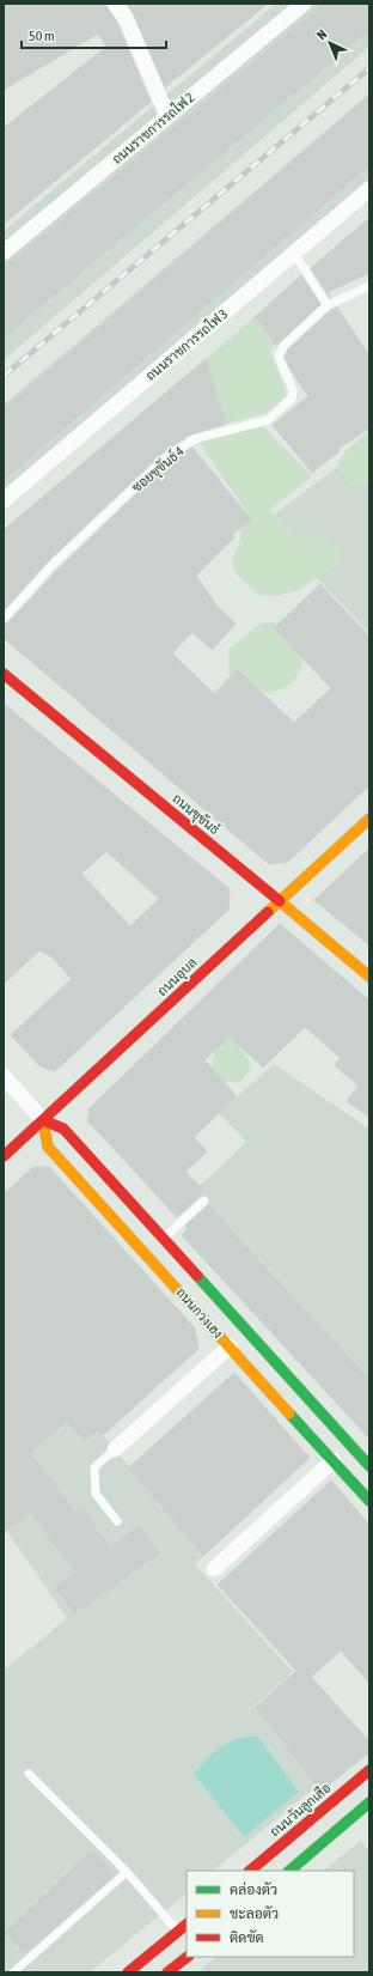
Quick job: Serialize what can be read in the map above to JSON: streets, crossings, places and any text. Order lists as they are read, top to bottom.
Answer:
{
  "streets": {
    "street": [
      "ถนนราชการรถไฟ 2",
      "ถนนราชการรถไฟ 3",
      "ถนนขุขันธ์",
      "ถนนอุบล",
      "ถนนกวงเฮง",
      "ถนนวันลูกเสือ"
    ],
    "lane": ["ซอยขุขันธ์ 4"]
  },
  "crossings": [
    ["ถนนขุขันธ์", "ถนนอุบล"],
    ["ถนนอุบล", "ถนนกวงเฮง"]
  ],
  "legend": ["คล่องตัว", "ชะลอตัว", "ติดขัด"],
  "scale_bar": "50 m",
  "north": "top left"
}
